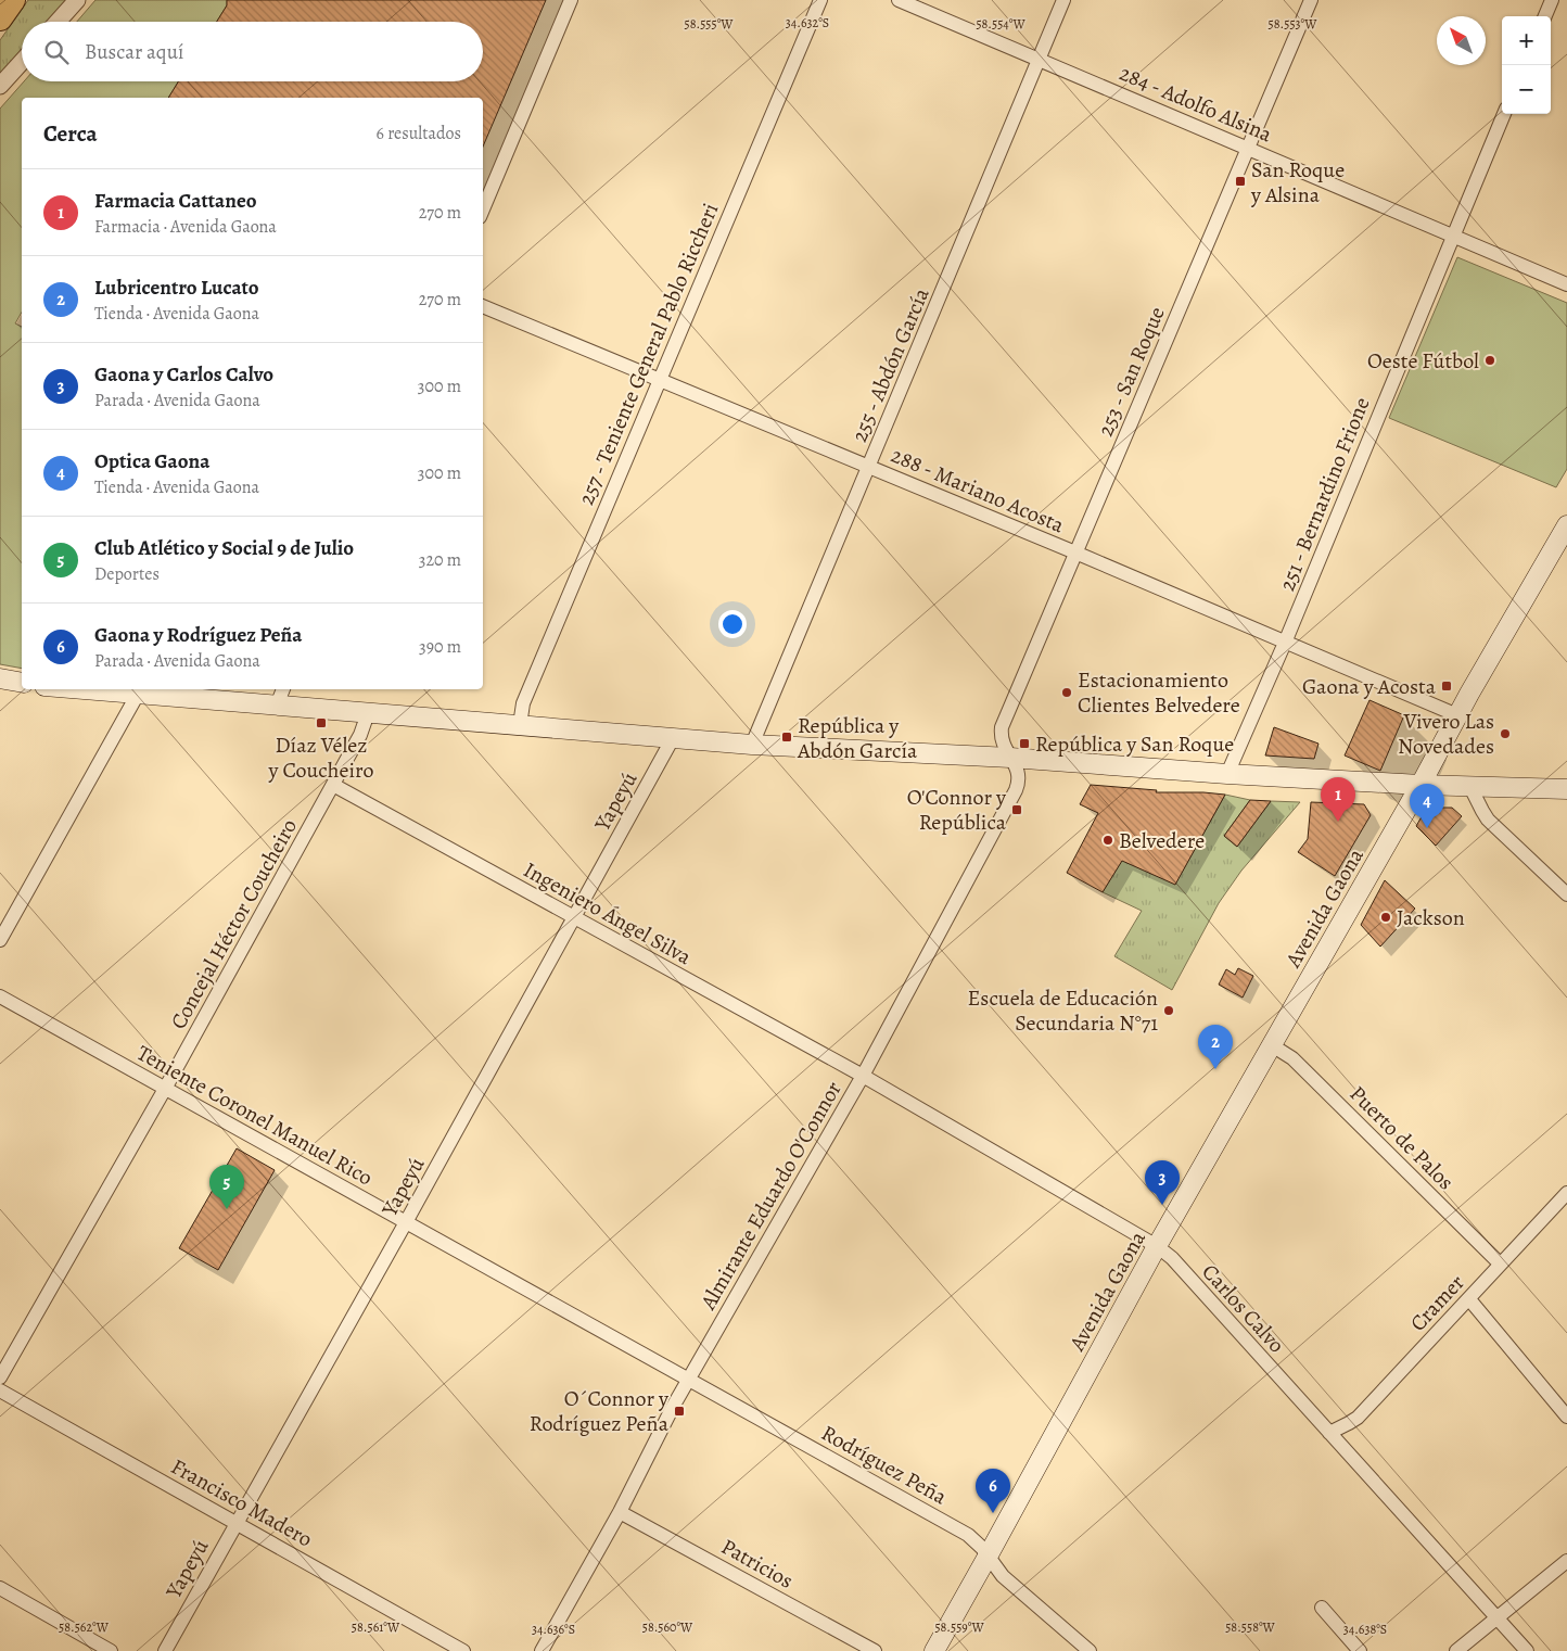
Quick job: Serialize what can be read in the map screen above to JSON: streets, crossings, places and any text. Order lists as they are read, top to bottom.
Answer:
{
  "streets": {
    "main road": ["Avenida Gaona"],
    "street": [
      "284 - Adolfo Alsina",
      "257 - Teniente General Pablo Riccheri",
      "255 - Abdón García",
      "253 - San Roque",
      "288 - Mariano Acosta",
      "251 - Bernardino Frione",
      "Yapeyú",
      "Ingeniero Ángel Silva",
      "Concejal Héctor Coucheiro",
      "Teniente Coronel Manuel Rico",
      "Puerto de Palos",
      "Almirante Eduardo O'Connor",
      "Cramer",
      "Carlos Calvo",
      "Rodríguez Peña",
      "Francisco Madero",
      "Patricios"
    ]
  },
  "crossings": [
    ["284 - Adolfo Alsina", "255 - Abdón García"],
    ["284 - Adolfo Alsina", "253 - San Roque"],
    ["284 - Adolfo Alsina", "251 - Bernardino Frione"],
    ["257 - Teniente General Pablo Riccheri", "288 - Mariano Acosta"],
    ["255 - Abdón García", "288 - Mariano Acosta"],
    ["253 - San Roque", "288 - Mariano Acosta"],
    ["253 - San Roque", "Almirante Eduardo O'Connor"],
    ["288 - Mariano Acosta", "251 - Bernardino Frione"],
    ["288 - Mariano Acosta", "Avenida Gaona"],
    ["Yapeyú", "Ingeniero Ángel Silva"],
    ["Yapeyú", "Teniente Coronel Manuel Rico"],
    ["Yapeyú", "Francisco Madero"],
    ["Avenida Gaona", "Puerto de Palos"],
    ["Avenida Gaona", "Carlos Calvo"],
    ["Avenida Gaona", "Rodríguez Peña"],
    ["Ingeniero Ángel Silva", "Concejal Héctor Coucheiro"],
    ["Ingeniero Ángel Silva", "Almirante Eduardo O'Connor"],
    ["Ingeniero Ángel Silva", "Carlos Calvo"],
    ["Concejal Héctor Coucheiro", "Teniente Coronel Manuel Rico"],
    ["Teniente Coronel Manuel Rico", "Almirante Eduardo O'Connor"],
    ["Teniente Coronel Manuel Rico", "Rodríguez Peña"],
    ["Puerto de Palos", "Cramer"],
    ["Almirante Eduardo O'Connor", "Carlos Calvo"],
    ["Almirante Eduardo O'Connor", "Rodríguez Peña"],
    ["Almirante Eduardo O'Connor", "Patricios"],
    ["Cramer", "Carlos Calvo"]
  ],
  "places": {
    "transit": [
      "San Roque y Alsina",
      "Gaona y Acosta",
      "Díaz Vélez y Coucheiro",
      "República y Abdón García",
      "República y San Roque",
      "O'Connor y República",
      "O´Connor y Rodríguez Peña"
    ],
    "other": [
      "Oeste Fútbol",
      "Estacionamiento Clientes Belvedere",
      "Vivero Las Novedades",
      "Belvedere",
      "Jackson",
      "Escuela de Educación Secundaria N°71"
    ]
  },
  "north": "top left",
  "page": {
    "map_buttons": ["+", "−"],
    "search": "Buscar aquí",
    "heading": ["Cerca", "6 resultados"],
    "list": [
      {
        "mark": "1",
        "name": "Farmacia Cattaneo",
        "note": "Farmacia · Avenida Gaona",
        "value": "270 m"
      },
      {
        "mark": "2",
        "name": "Lubricentro Lucato",
        "note": "Tienda · Avenida Gaona",
        "value": "270 m"
      },
      {
        "mark": "3",
        "name": "Gaona y Carlos Calvo",
        "note": "Parada · Avenida Gaona",
        "value": "300 m"
      },
      {
        "mark": "4",
        "name": "Optica Gaona",
        "note": "Tienda · Avenida Gaona",
        "value": "300 m"
      },
      {
        "mark": "5",
        "name": "Club Atlético y Social 9 de Julio",
        "note": "Deportes",
        "value": "320 m"
      },
      {
        "mark": "6",
        "name": "Gaona y Rodríguez Peña",
        "note": "Parada · Avenida Gaona",
        "value": "390 m"
      }
    ],
    "pins": [
      "1",
      "4",
      "2",
      "3",
      "5",
      "6"
    ]
  },
  "coordinates": [
    "34.632°S",
    "58.554°W",
    "58.553°W",
    "58.555°W",
    "58.562°W",
    "58.561°W",
    "58.560°W",
    "58.559°W",
    "58.558°W",
    "34.636°S",
    "34.638°S"
  ]
}
